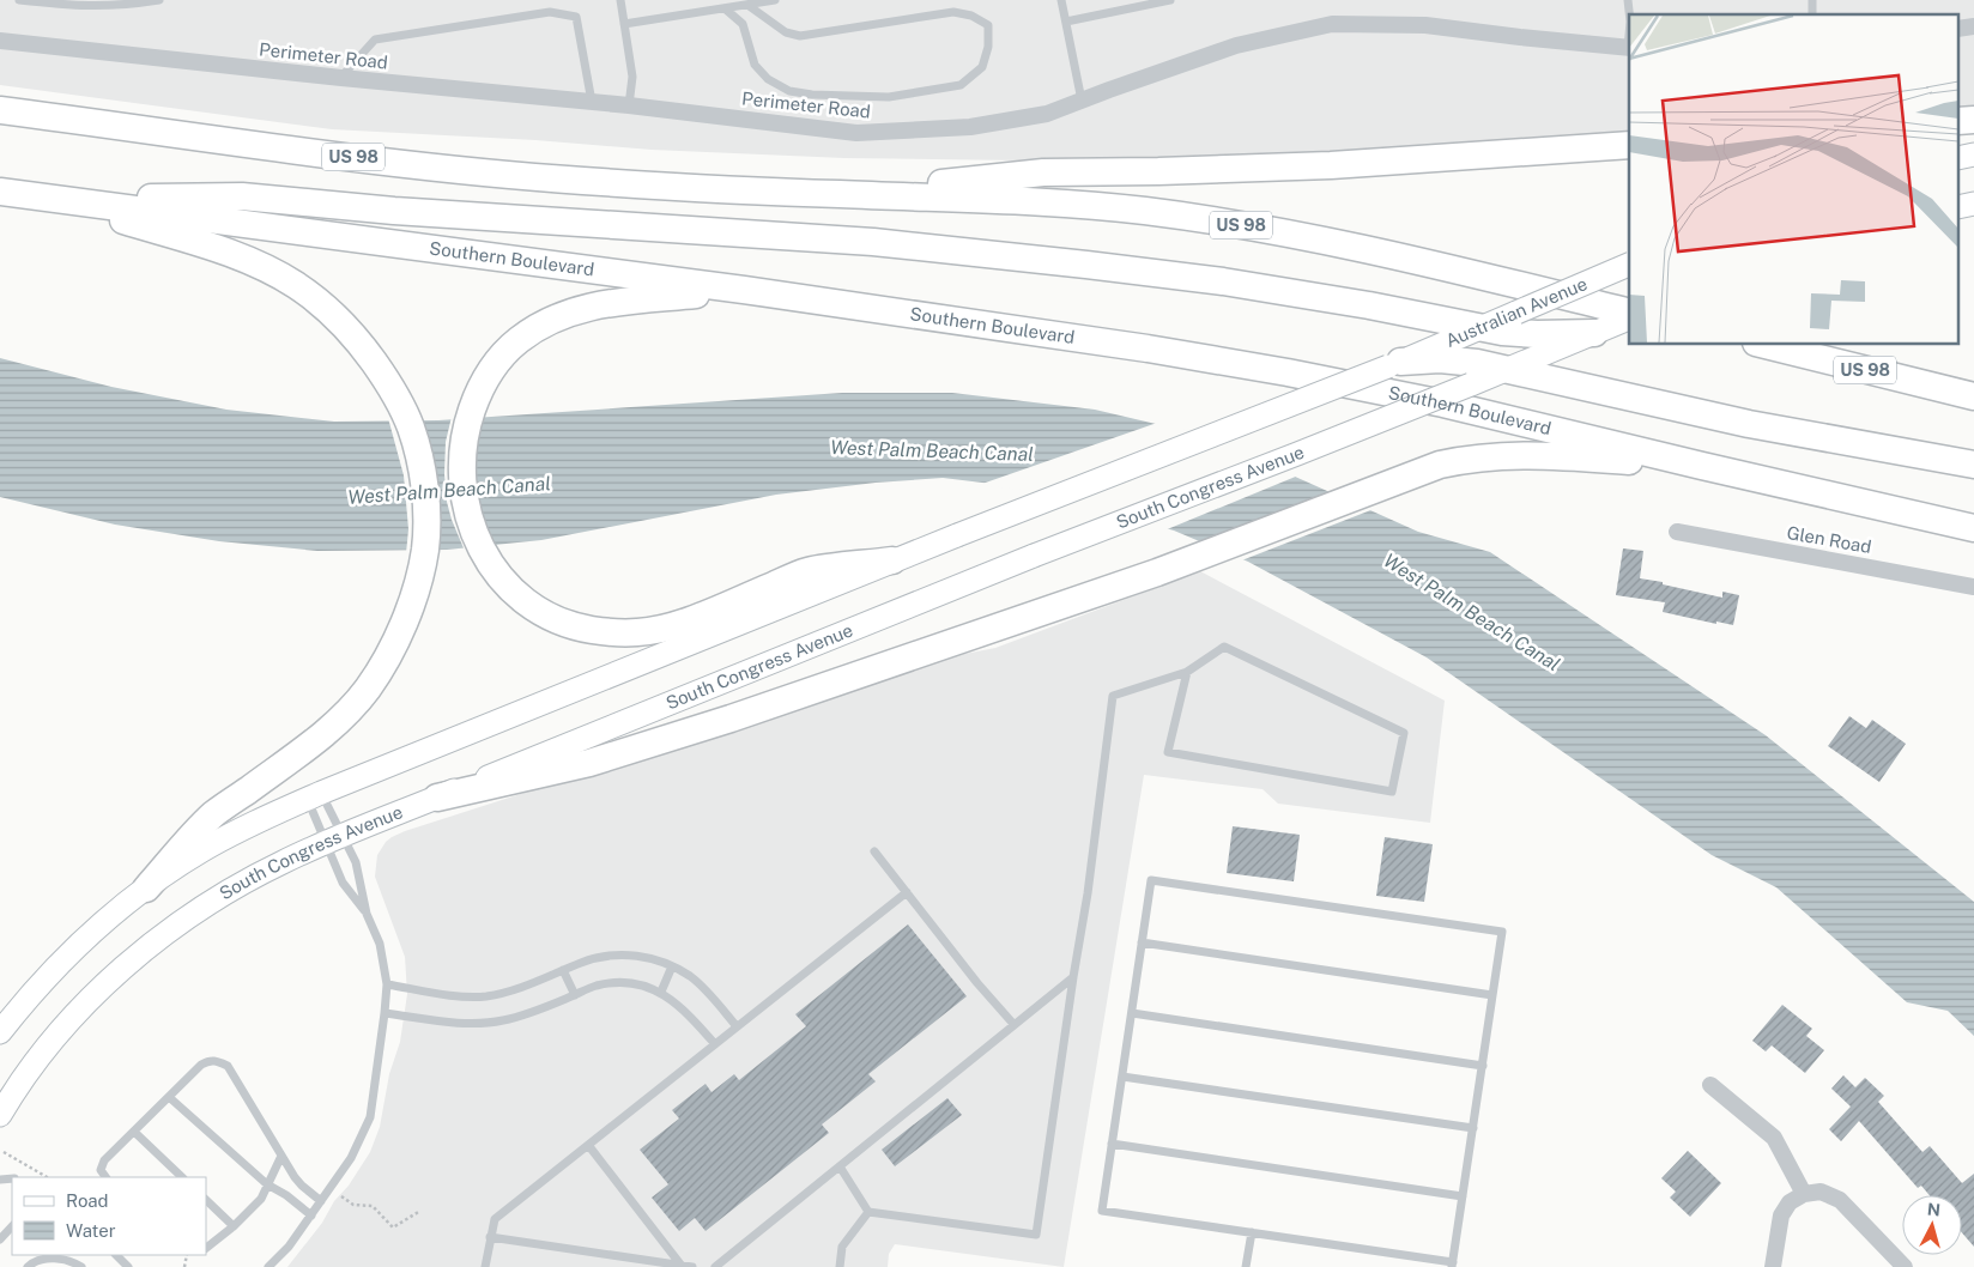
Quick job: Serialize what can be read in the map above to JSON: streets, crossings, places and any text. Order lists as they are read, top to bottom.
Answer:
{
  "streets": {
    "highway": ["US 98", "Southern Boulevard"],
    "main road": ["Australian Avenue", "South Congress Avenue"],
    "street": ["Perimeter Road", "Glen Road"]
  },
  "water": ["West Palm Beach Canal"],
  "legend": ["Road", "Water"],
  "north": "top"
}
